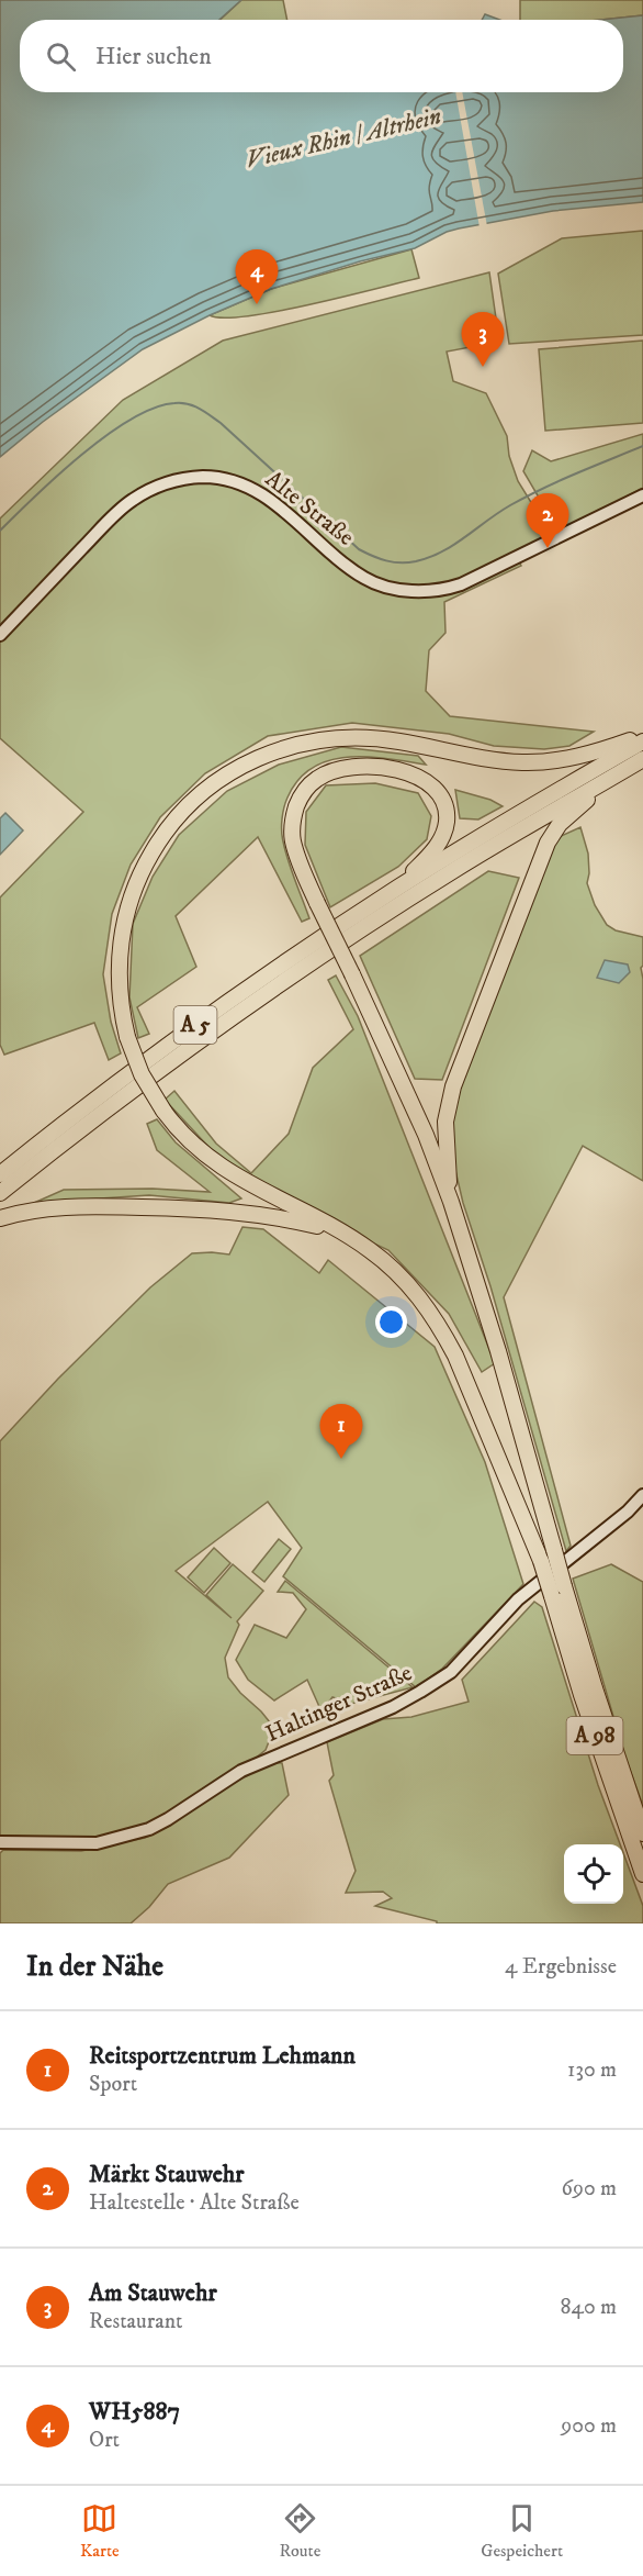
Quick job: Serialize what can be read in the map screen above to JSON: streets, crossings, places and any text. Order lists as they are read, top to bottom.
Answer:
{
  "streets": {
    "highway": ["A 5", "A 98"],
    "street": ["Alte Straße", "Haltinger Straße"]
  },
  "water": ["Vieux Rhin / Altrhein"],
  "page": {
    "search": "Hier suchen",
    "pins": [
      "4",
      "3",
      "2",
      "1"
    ],
    "heading": ["In der Nähe", "4 Ergebnisse"],
    "list": [
      {
        "mark": "1",
        "name": "Reitsportzentrum Lehmann",
        "note": "Sport",
        "value": "130 m"
      },
      {
        "mark": "2",
        "name": "Märkt Stauwehr",
        "note": "Haltestelle · Alte Straße",
        "value": "690 m"
      },
      {
        "mark": "3",
        "name": "Am Stauwehr",
        "note": "Restaurant",
        "value": "840 m"
      },
      {
        "mark": "4",
        "name": "WH5887",
        "note": "Ort",
        "value": "900 m"
      }
    ],
    "nav": ["Karte", "Route", "Gespeichert"]
  }
}
